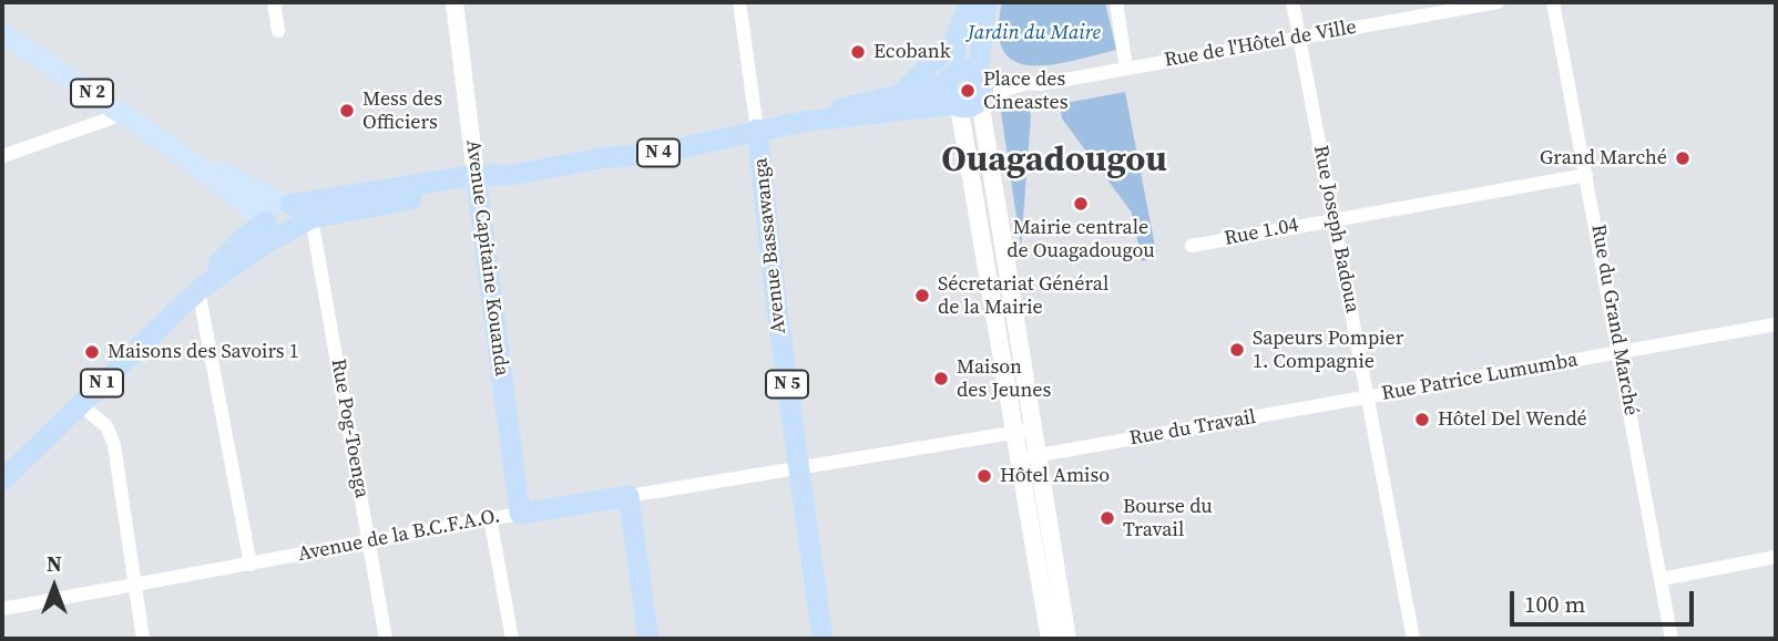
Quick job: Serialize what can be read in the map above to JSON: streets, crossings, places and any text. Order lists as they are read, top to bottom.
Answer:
{
  "streets": {
    "highway": [
      "N 4",
      "Avenue Bassawanga",
      "Avenue Capitaine Kouanda",
      "N 1",
      "N 5",
      "Avenue de la B.C.F.A.O."
    ],
    "main road": ["N 2"],
    "street": [
      "Rue de l'Hôtel de Ville",
      "Rue Joseph Badoua",
      "Rue 1.04",
      "Rue du Grand Marché",
      "Rue Patrice Lumumba",
      "Rue Pog-Toenga",
      "Rue du Travail"
    ]
  },
  "crossings": [
    ["Rue de l'Hôtel de Ville", "N 4"],
    ["Rue de l'Hôtel de Ville", "Rue Joseph Badoua"],
    ["N 2", "N 4"],
    ["N 2", "N 1"],
    ["N 2", "Rue Pog-Toenga"],
    ["N 4", "Avenue Bassawanga"],
    ["N 4", "Avenue Capitaine Kouanda"],
    ["N 4", "N 1"],
    ["N 4", "Rue Pog-Toenga"],
    ["Rue Joseph Badoua", "Rue 1.04"],
    ["Rue Joseph Badoua", "Rue Patrice Lumumba"],
    ["Rue Joseph Badoua", "Rue du Travail"],
    ["Rue 1.04", "Rue du Grand Marché"],
    ["Avenue Bassawanga", "Avenue de la B.C.F.A.O."],
    ["Avenue Capitaine Kouanda", "Avenue de la B.C.F.A.O."],
    ["Rue du Grand Marché", "Rue Patrice Lumumba"],
    ["Rue Patrice Lumumba", "Rue du Travail"],
    ["N 1", "Rue Pog-Toenga"],
    ["Rue Pog-Toenga", "Avenue de la B.C.F.A.O."]
  ],
  "districts": ["Ouagadougou"],
  "parks": ["Jardin du Maire"],
  "places": [
    "Ecobank",
    "Place des Cineastes",
    "Mess des Officiers",
    "Grand Marché",
    "Mairie centrale de Ouagadougou",
    "Sécretariat Général de la Mairie",
    "Sapeurs Pompier 1. Compagnie",
    "Maisons des Savoirs 1",
    "Maison des Jeunes",
    "Hôtel Del Wendé",
    "Hôtel Amiso",
    "Bourse du Travail"
  ],
  "scale_bar": "100 m",
  "north": "top"
}
